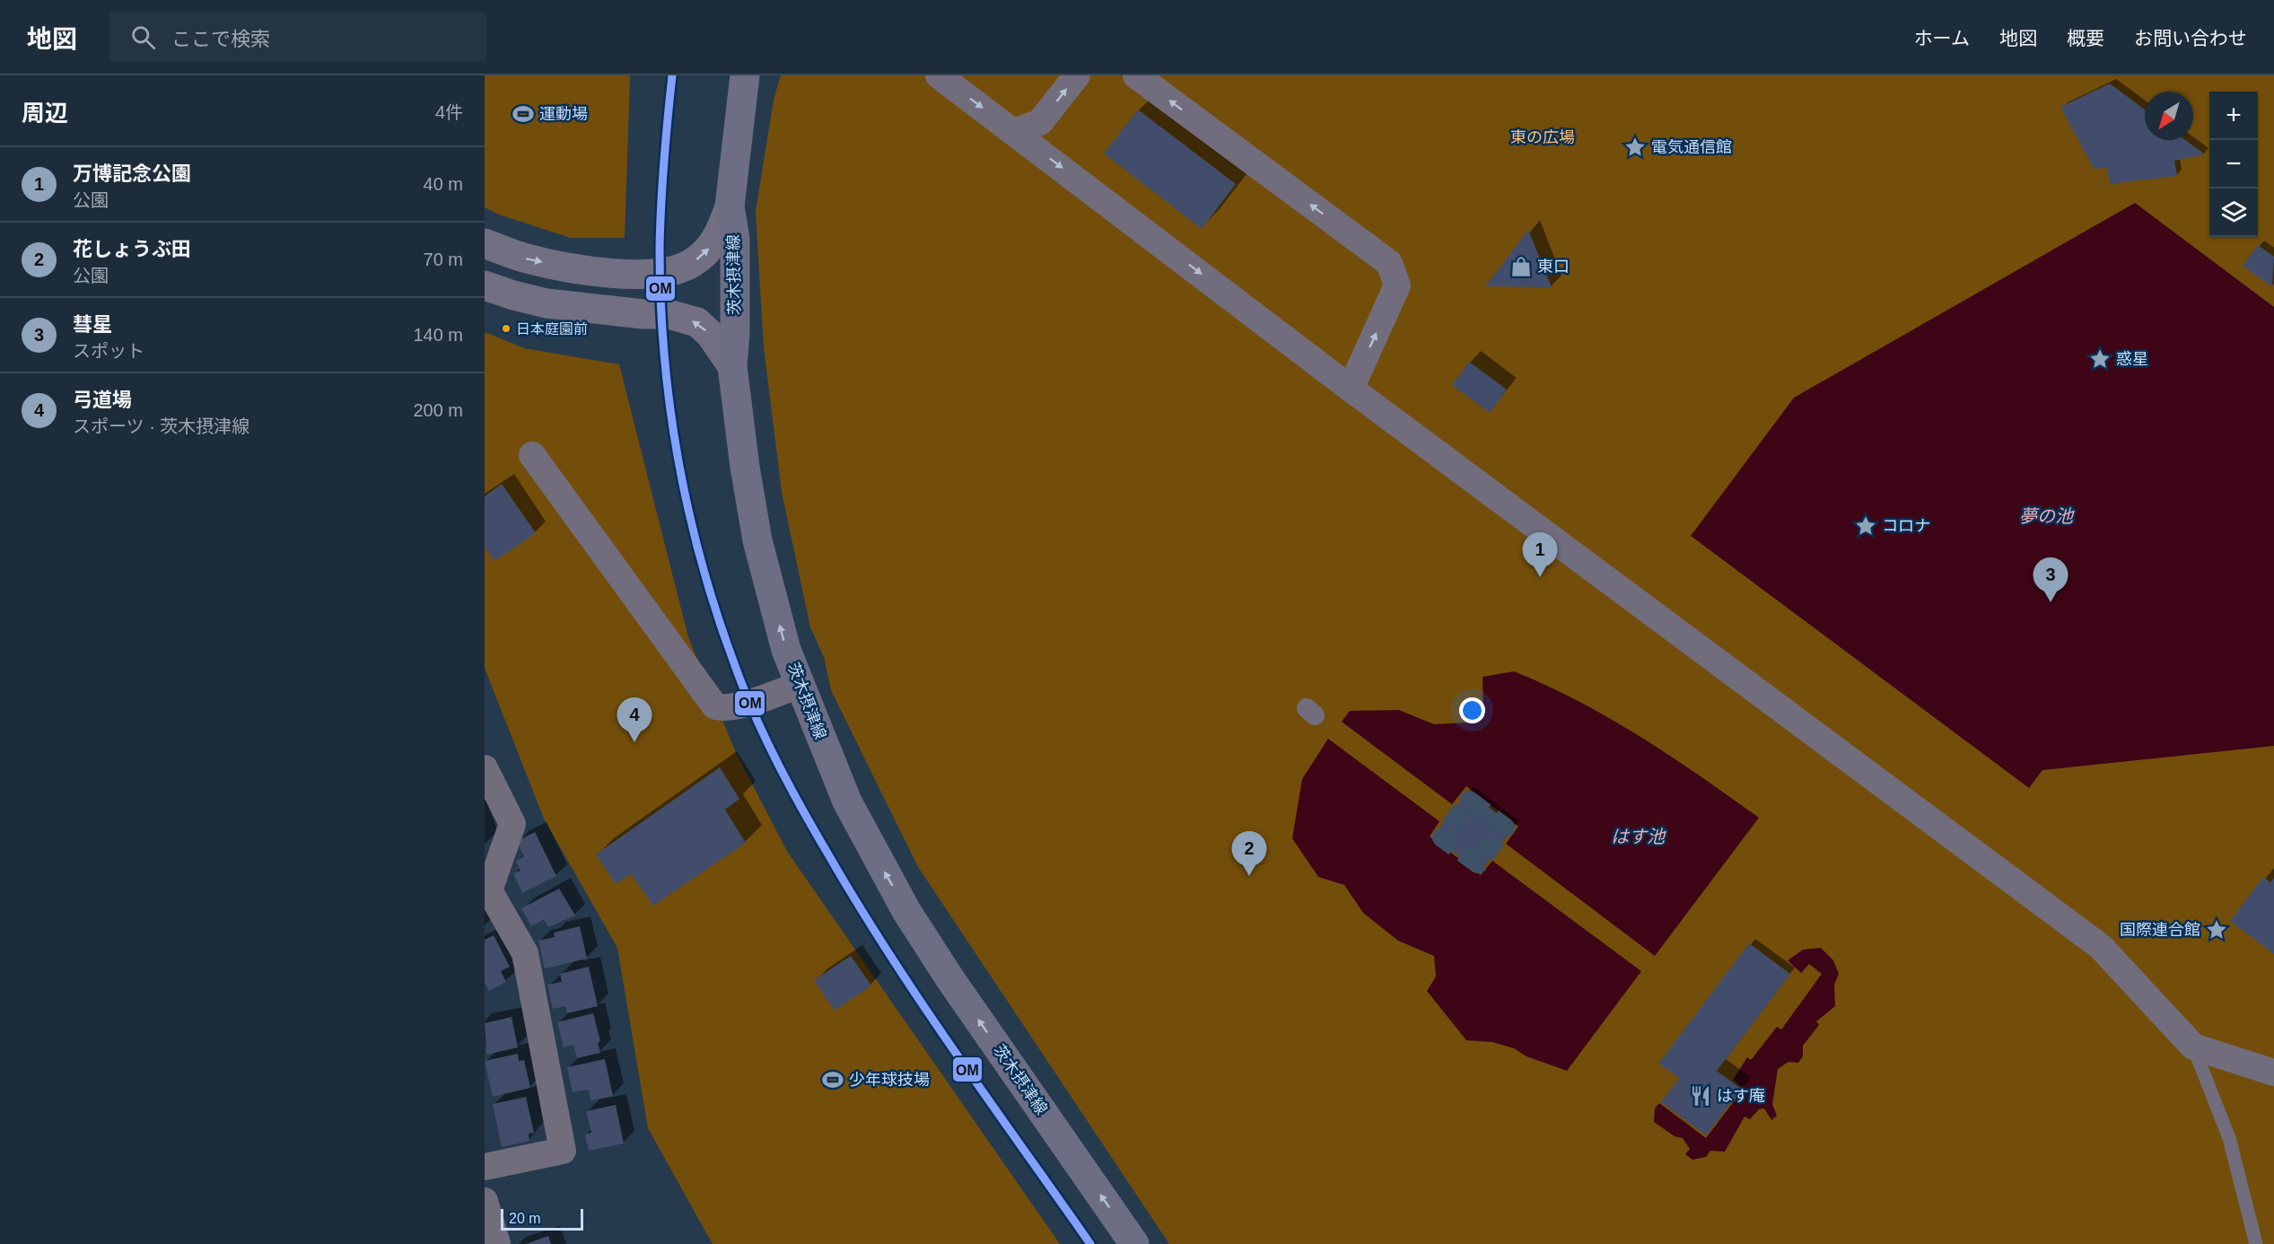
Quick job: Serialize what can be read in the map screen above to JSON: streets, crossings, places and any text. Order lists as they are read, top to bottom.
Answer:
{
  "streets": {
    "main road": ["茨木摂津線"]
  },
  "one_way": ["茨木摂津線"],
  "water": ["夢の池", "はす池"],
  "parks": ["東の広場"],
  "places": {
    "sports": ["運動場", "少年球技場"],
    "place": [
      "電気通信館",
      "惑星",
      "コロナ",
      "国際連合館"
    ],
    "shop": ["東口"],
    "other": ["日本庭園前"],
    "restaurant": ["はす庵"]
  },
  "lines": ["transit line OM"],
  "scale_bar": "20 m",
  "north": "bottom left",
  "page": {
    "header": "地図",
    "search": "ここで検索",
    "nav": [
      "ホーム",
      "地図",
      "概要",
      "お問い合わせ"
    ],
    "heading": ["周辺", "4件"],
    "map_buttons": ["+", "−"],
    "list": [
      {
        "mark": "1",
        "name": "万博記念公園",
        "note": "公園",
        "value": "40 m"
      },
      {
        "mark": "2",
        "name": "花しょうぶ田",
        "note": "公園",
        "value": "70 m"
      },
      {
        "mark": "3",
        "name": "彗星",
        "note": "スポット",
        "value": "140 m"
      },
      {
        "mark": "4",
        "name": "弓道場",
        "note": "スポーツ · 茨木摂津線",
        "value": "200 m"
      }
    ],
    "pins": [
      "1",
      "3",
      "4",
      "2"
    ],
    "scale": "20 m"
  }
}
